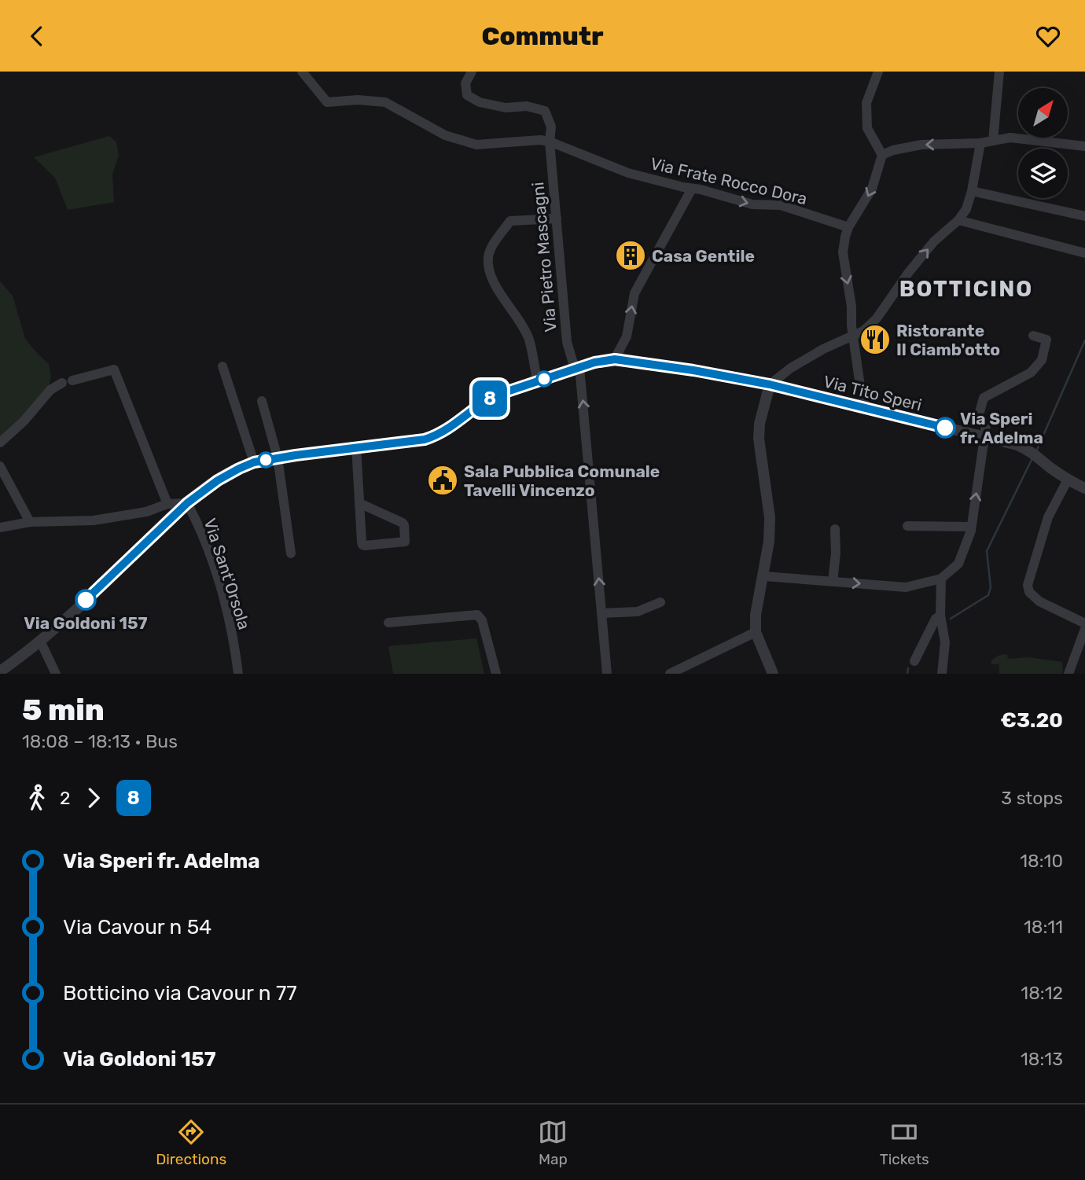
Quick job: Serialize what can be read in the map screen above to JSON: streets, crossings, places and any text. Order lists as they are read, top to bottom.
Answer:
{
  "streets": {
    "street": [
      "Via Frate Rocco Dora",
      "Via Pietro Mascagni",
      "Via Tito Speri",
      "Via Sant'Orsola"
    ]
  },
  "crossings": [
    ["Via Frate Rocco Dora", "Via Pietro Mascagni"],
    ["Via Pietro Mascagni", "Via Tito Speri"],
    ["Via Tito Speri", "Via Sant'Orsola"]
  ],
  "one_way": ["Via Pietro Mascagni"],
  "districts": ["BOTTICINO"],
  "places": {
    "building": ["Casa Gentile"],
    "restaurant": ["Ristorante Il Ciamb'otto"],
    "other": ["Via Speri fr. Adelma", "Via Goldoni 157"],
    "public building": ["Sala Pubblica Comunale Tavelli Vincenzo"]
  },
  "lines": ["bus line 8"],
  "north": "top right",
  "page": {
    "header": "Commutr",
    "on_map": "8",
    "heading": ["5 min", "18:08 – 18:13 · Bus", "€3.20"],
    "legs": ["2", "8", "3 stops"],
    "list": [
      {
        "name": "Via Speri fr. Adelma",
        "value": "18:10"
      },
      {
        "name": "Via Cavour n 54",
        "value": "18:11"
      },
      {
        "name": "Botticino via Cavour n 77",
        "value": "18:12"
      },
      {
        "name": "Via Goldoni 157",
        "value": "18:13"
      }
    ],
    "tabs": ["Directions", "Map", "Tickets"]
  }
}
